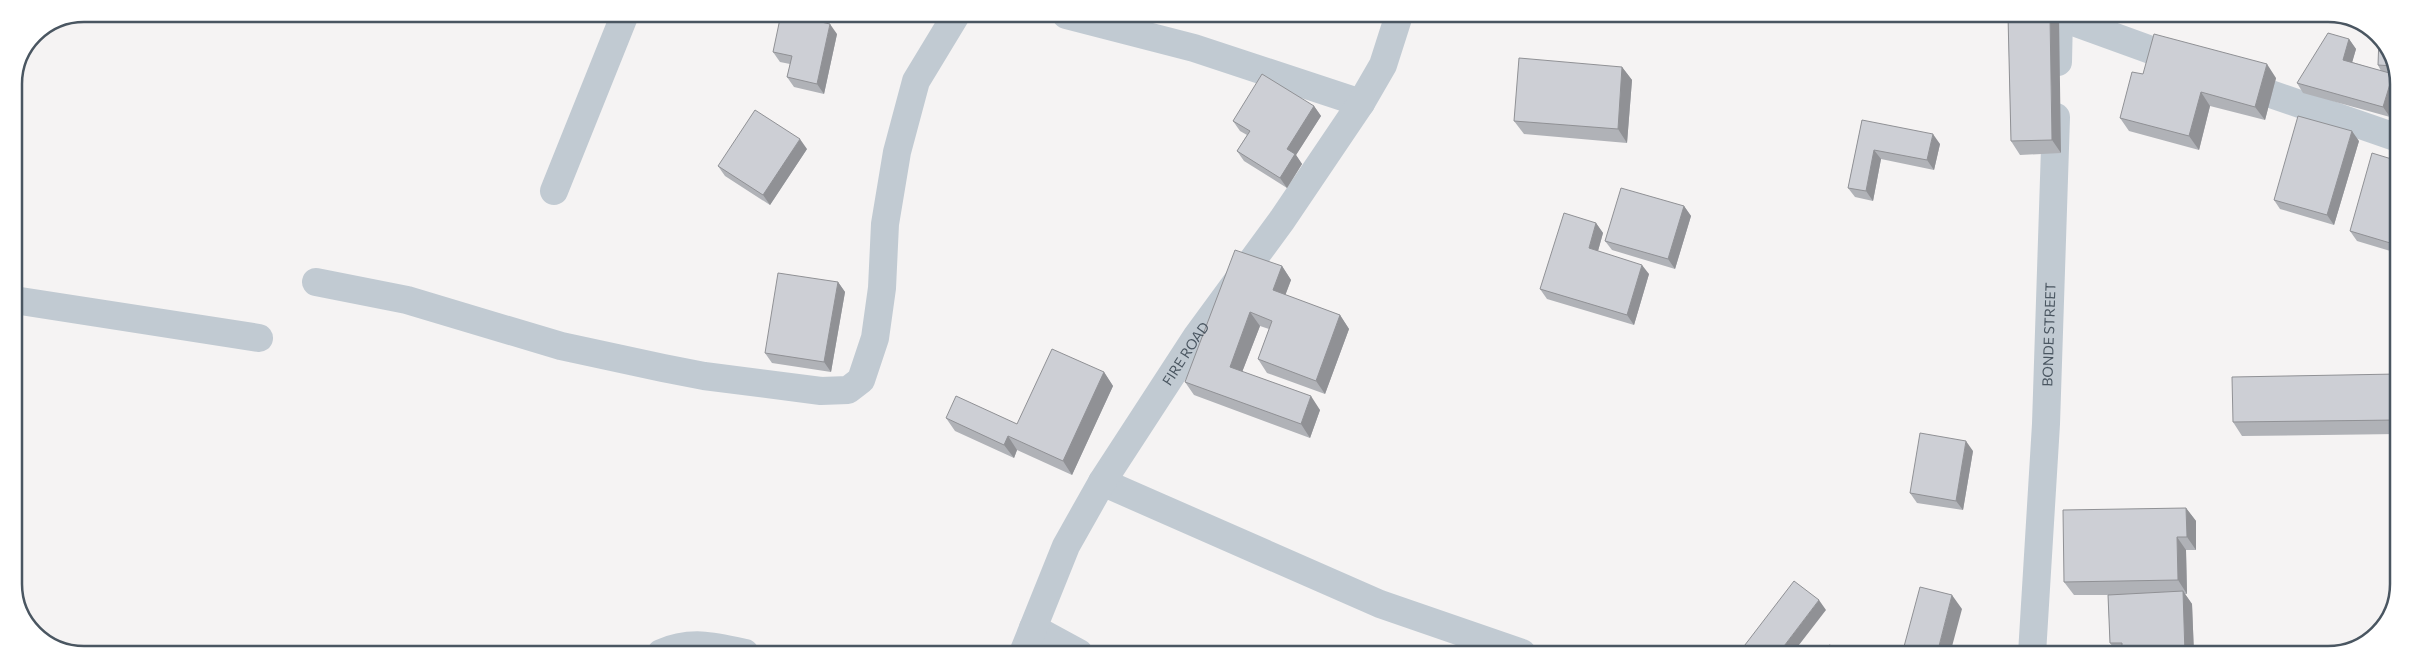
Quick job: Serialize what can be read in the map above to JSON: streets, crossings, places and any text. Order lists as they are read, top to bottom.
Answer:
{
  "streets": {
    "street": ["BONDE STREET", "FIRE ROAD"]
  }
}
